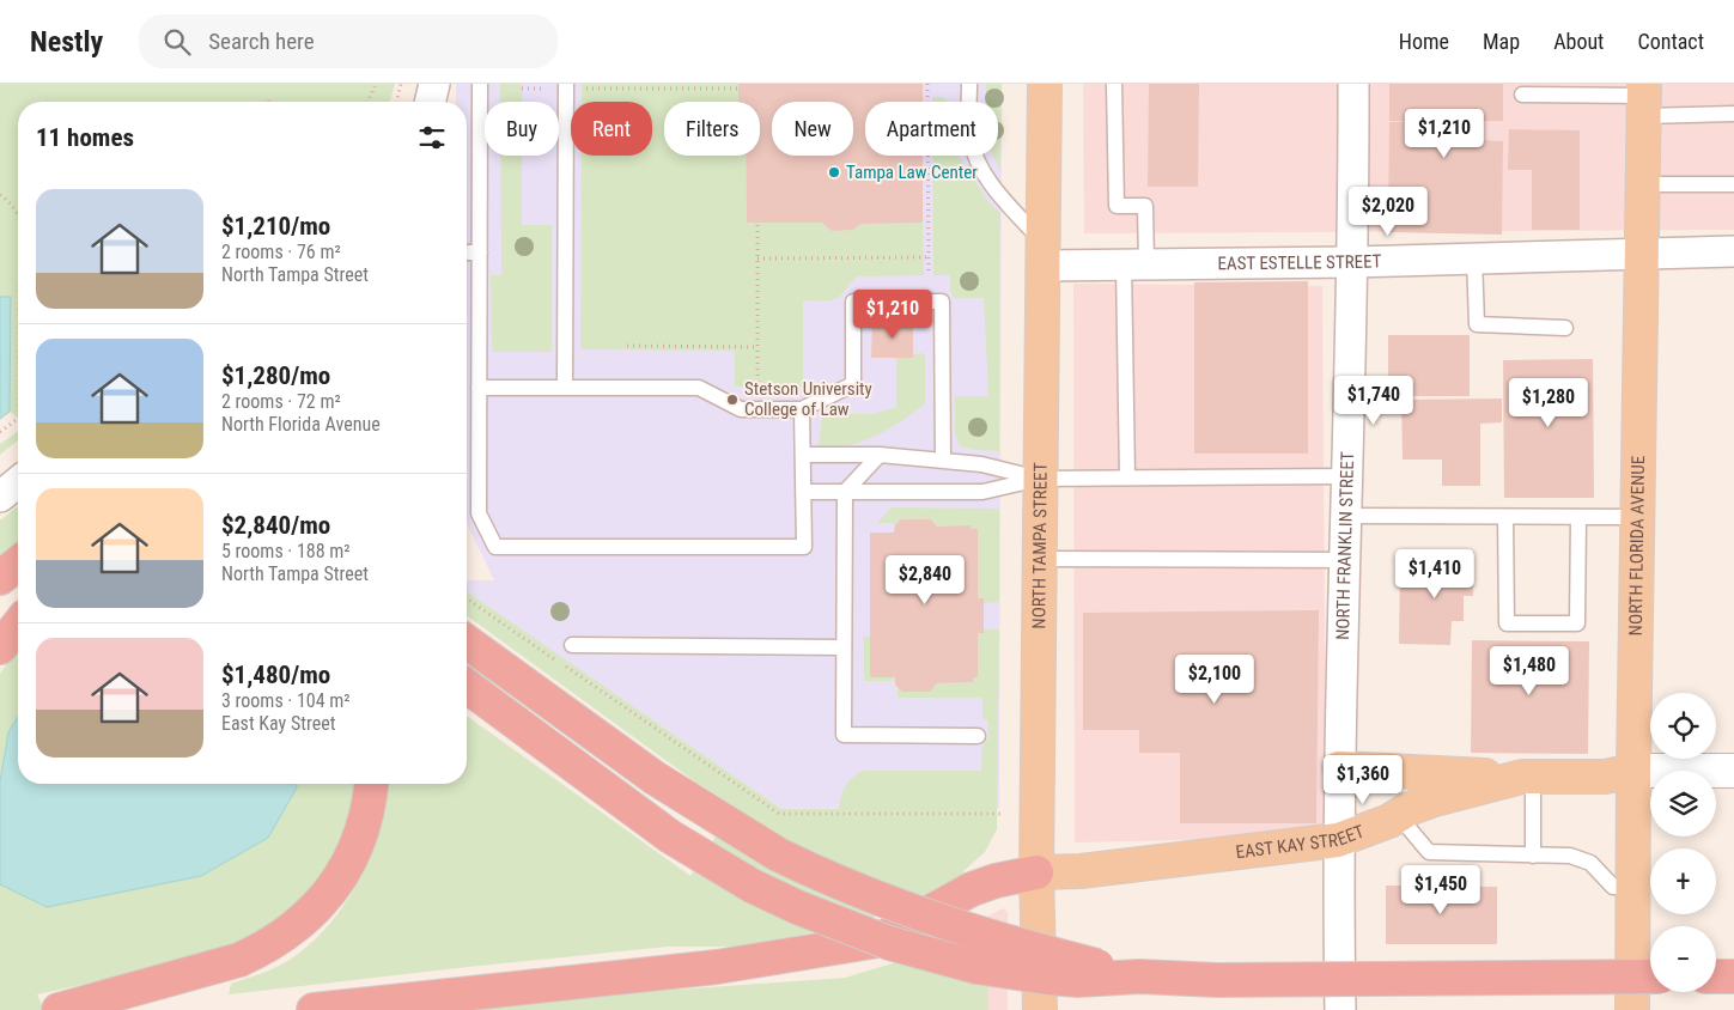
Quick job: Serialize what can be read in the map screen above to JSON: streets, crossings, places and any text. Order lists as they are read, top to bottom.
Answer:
{
  "streets": {
    "main road": ["NORTH TAMPA STREET", "NORTH FLORIDA AVENUE", "EAST KAY STREET"],
    "street": ["EAST ESTELLE STREET", "NORTH FRANKLIN STREET"]
  },
  "crossings": [
    ["EAST ESTELLE STREET", "NORTH TAMPA STREET"],
    ["EAST ESTELLE STREET", "NORTH FRANKLIN STREET"],
    ["EAST ESTELLE STREET", "NORTH FLORIDA AVENUE"],
    ["NORTH TAMPA STREET", "EAST KAY STREET"],
    ["NORTH FRANKLIN STREET", "EAST KAY STREET"],
    ["NORTH FLORIDA AVENUE", "EAST KAY STREET"]
  ],
  "places": ["Tampa Law Center", "Stetson University College of Law"],
  "page": {
    "header": "Nestly",
    "search": "Search here",
    "nav": [
      "Home",
      "Map",
      "About",
      "Contact"
    ],
    "chip": [
      "Buy",
      "Rent",
      "Filters",
      "New",
      "Apartment"
    ],
    "heading": "11 homes",
    "price": [
      "$1,210",
      "$2,020",
      "$1,210",
      "$1,740",
      "$1,280",
      "$1,410",
      "$2,840",
      "$1,480",
      "$2,100",
      "$1,360",
      "$1,450"
    ],
    "list": [
      {
        "name": "$1,210/mo",
        "note": "2 rooms · 76 m² · North Tampa Street"
      },
      {
        "name": "$1,280/mo",
        "note": "2 rooms · 72 m² · North Florida Avenue"
      },
      {
        "name": "$2,840/mo",
        "note": "5 rooms · 188 m² · North Tampa Street"
      },
      {
        "name": "$1,480/mo",
        "note": "3 rooms · 104 m² · East Kay Street"
      }
    ],
    "map_buttons": ["+", "−"]
  }
}
